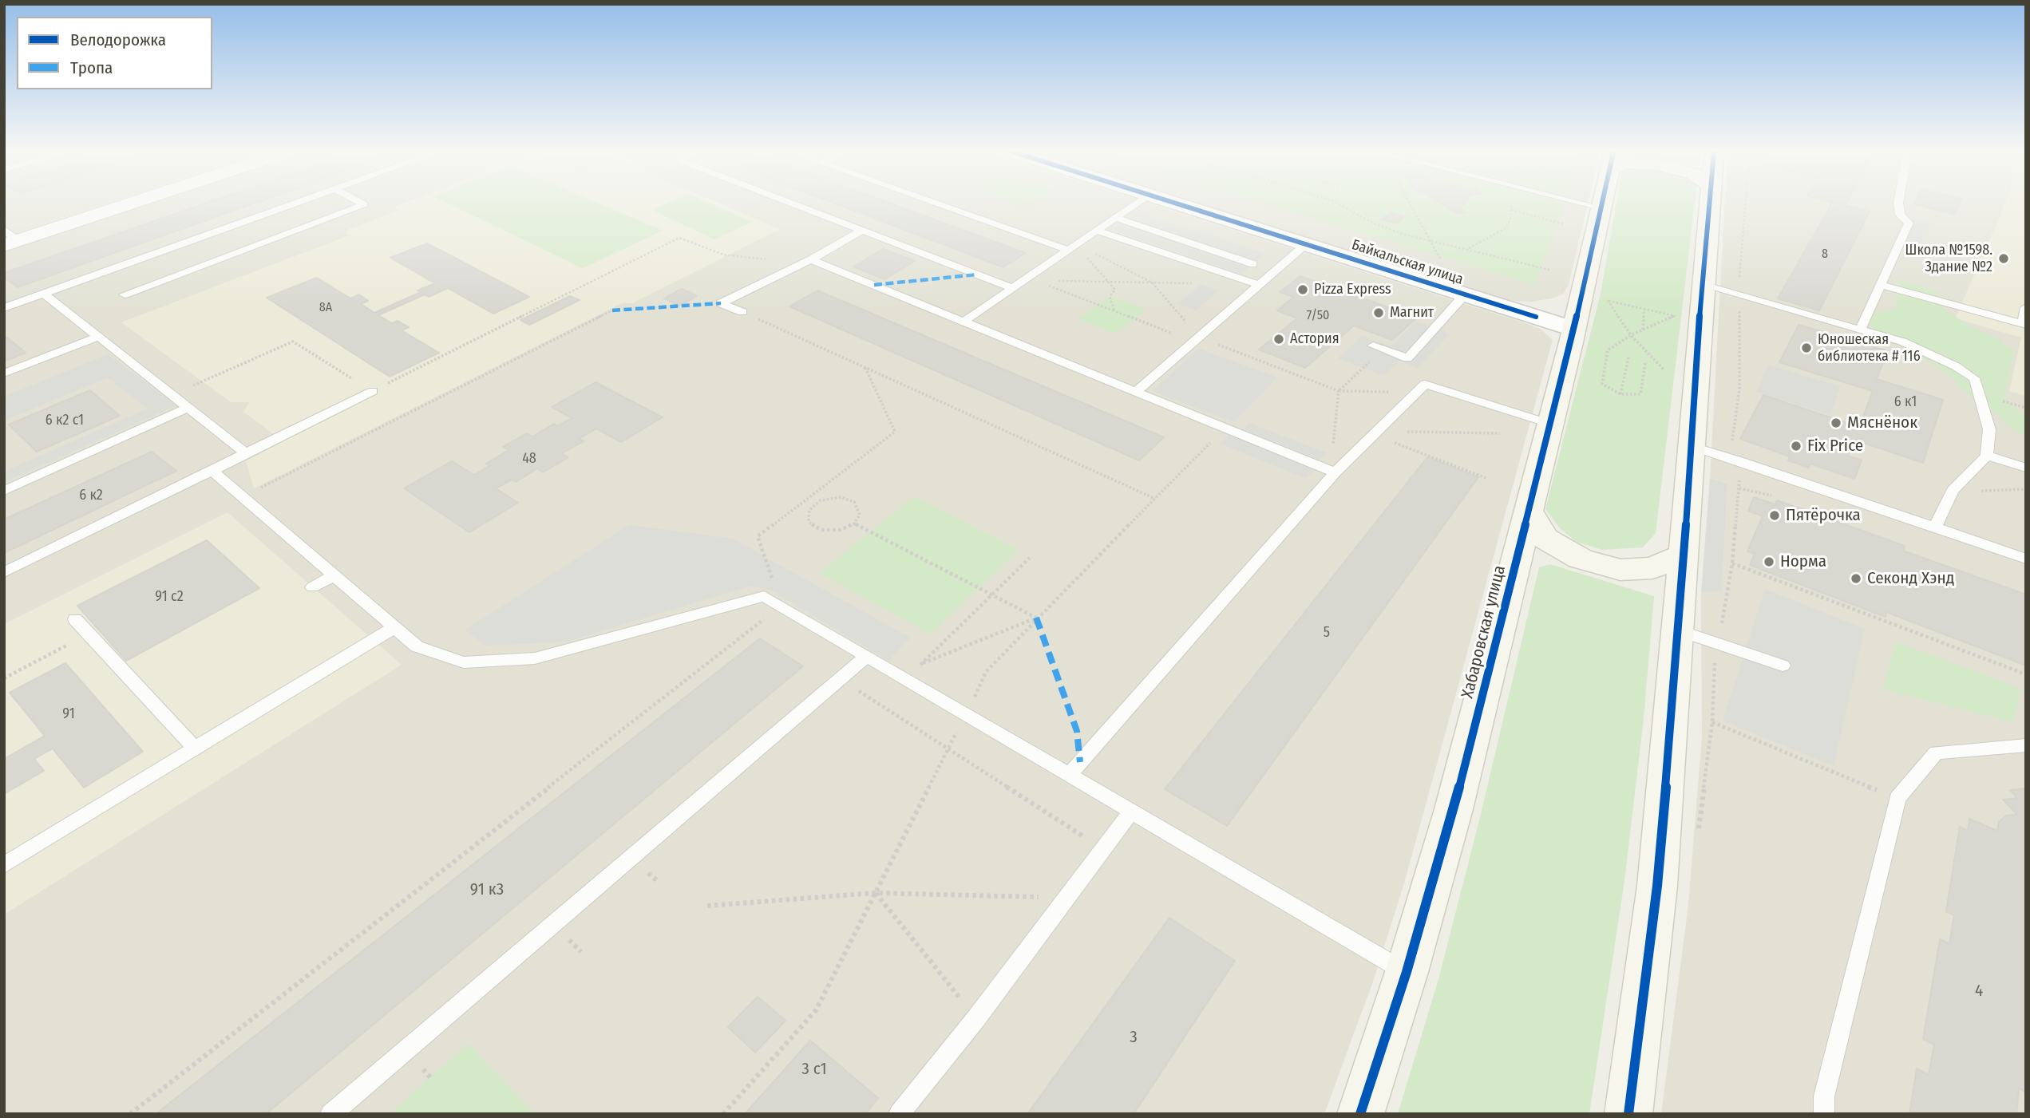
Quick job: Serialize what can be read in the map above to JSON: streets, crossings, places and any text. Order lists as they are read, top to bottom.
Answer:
{
  "streets": {
    "main road": ["Хабаровская улица"],
    "street": ["Байкальская улица"]
  },
  "crossings": [
    ["Байкальская улица", "Хабаровская улица"]
  ],
  "places": [
    "Школа №1598. Здание №2",
    "Pizza Express",
    "Магнит",
    "Астория",
    "Юношеская библиотека # 116",
    "Мяснёнок",
    "Fix Price",
    "Пятёрочка",
    "Норма",
    "Секонд Хэнд"
  ],
  "house_numbers": [
    "8",
    "8А",
    "7/50",
    "6 к1",
    "6 к2 с1",
    "48",
    "6 к2",
    "91 с2",
    "5",
    "91",
    "91 к3",
    "4",
    "3",
    "3 с1"
  ],
  "legend": ["Велодорожка", "Тропа"]
}
